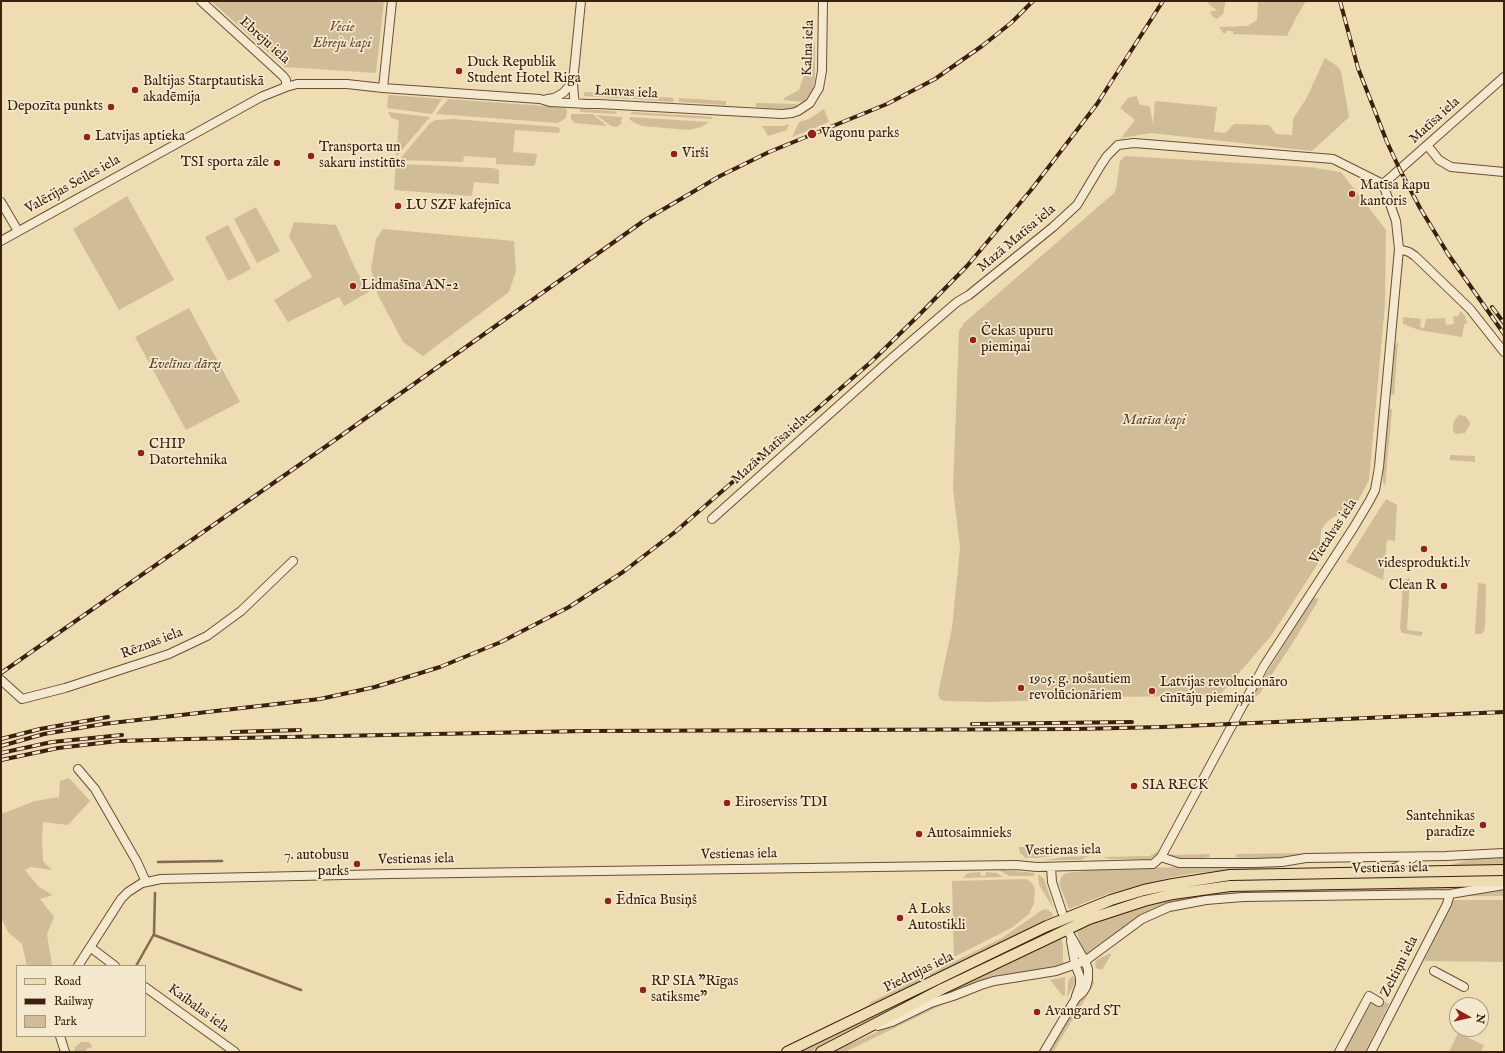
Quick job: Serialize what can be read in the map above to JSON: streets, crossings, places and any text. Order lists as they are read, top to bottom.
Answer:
{
  "streets": {
    "main road": ["Vestienas iela", "Piedrujas iela"],
    "street": [
      "Ebreju iela",
      "Kalna iela",
      "Lauvas iela",
      "Matīsa iela",
      "Valērijas Seiles iela",
      "Mazā Matīsa iela",
      "Vietalvas iela",
      "Rēznas iela",
      "Zeltiņu iela",
      "Kaibalas iela"
    ]
  },
  "crossings": [
    ["Ebreju iela", "Lauvas iela"],
    ["Ebreju iela", "Valērijas Seiles iela"],
    ["Kalna iela", "Lauvas iela"],
    ["Lauvas iela", "Valērijas Seiles iela"],
    ["Matīsa iela", "Mazā Matīsa iela"],
    ["Matīsa iela", "Vietalvas iela"],
    ["Mazā Matīsa iela", "Vietalvas iela"],
    ["Vietalvas iela", "Vestienas iela"],
    ["Vestienas iela", "Piedrujas iela"]
  ],
  "parks": ["Vecie Ebreju kapi", "Evelīnes dārzs", "Matīsa kapi"],
  "places": [
    "Duck Republik Student Hotel Riga",
    "Baltijas Starptautiskā akadēmija",
    "Depozīta punkts",
    "Vagonu parks",
    "Latvijas aptieka",
    "Virši",
    "Transporta un sakaru institūts",
    "TSI sporta zāle",
    "Matīsa kapu kantoris",
    "LU SZF kafejnīca",
    "Lidmašīna AN-2",
    "Čekas upuru piemiņai",
    "CHIP Datortehnika",
    "videsprodukti.lv",
    "Clean R",
    "1905. g. nošautiem revolūcionāriem",
    "Latvijas revolucionāro cīnītāju piemiņai",
    "SIA RECK",
    "Eiroserviss TDI",
    "Santehnikas paradīze",
    "Autosaimnieks",
    "7. autobusu parks",
    "Ēdnīca Busiņš",
    "A Loks Autostikli",
    "RP SIA \"Rīgas satiksme\"",
    "Avangard ST"
  ],
  "legend": ["Road", "Railway", "Park"],
  "north": "right"
}
